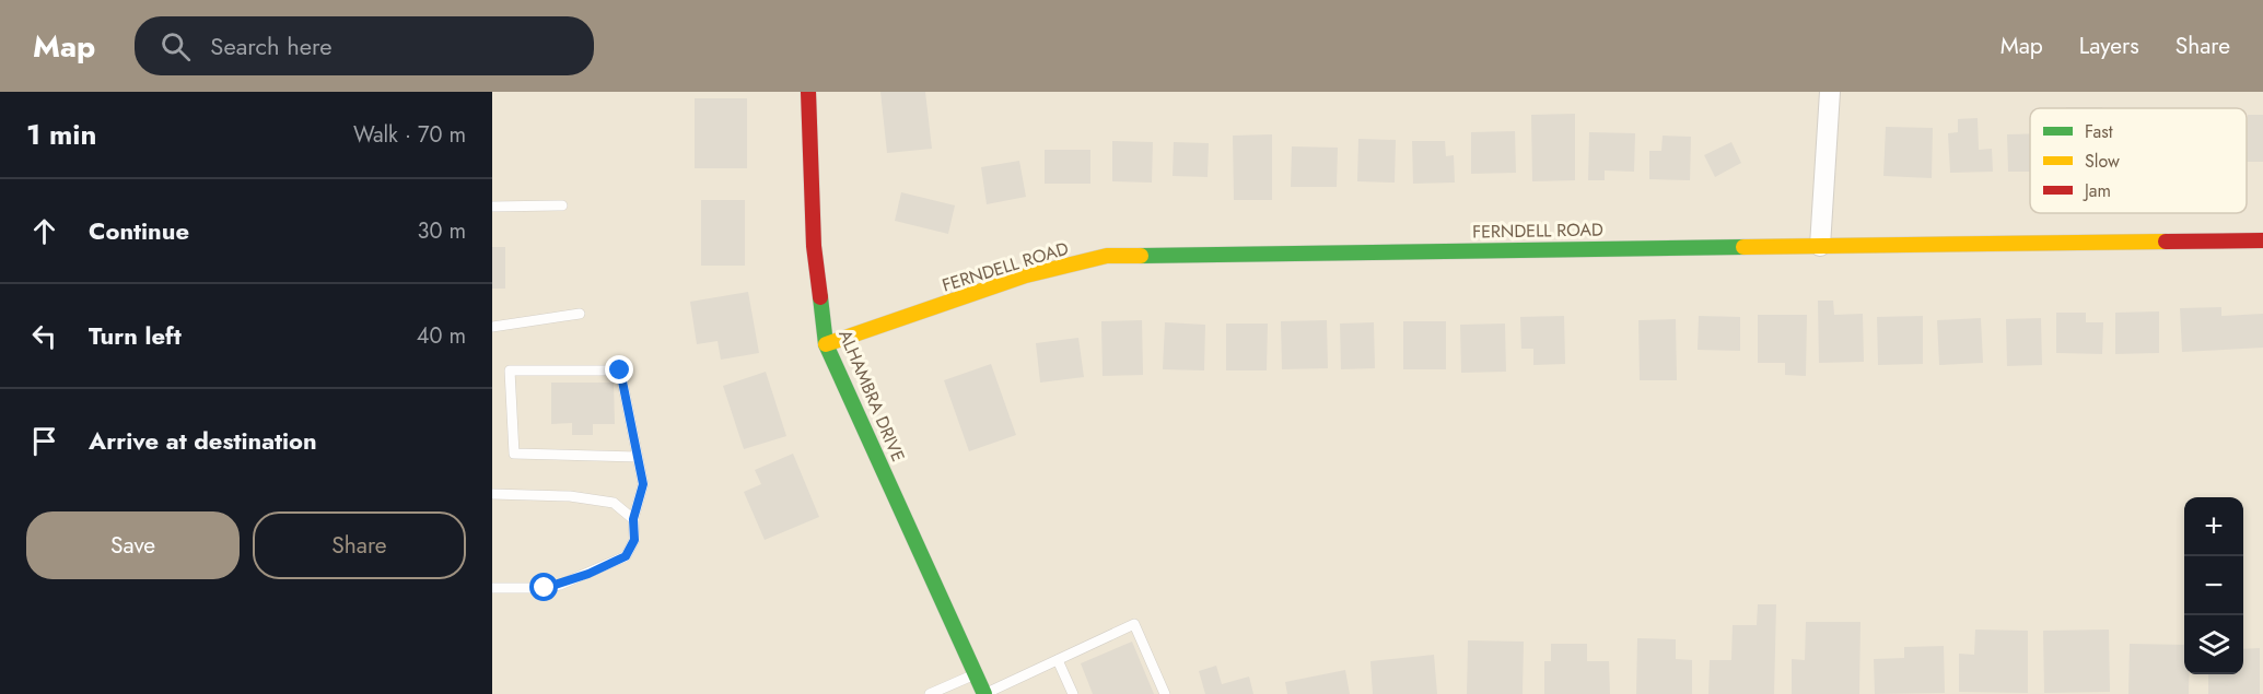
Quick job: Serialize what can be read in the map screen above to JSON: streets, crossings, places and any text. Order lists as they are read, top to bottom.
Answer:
{
  "streets": {
    "street": ["FERNDELL ROAD", "ALHAMBRA DRIVE"]
  },
  "crossings": [
    ["FERNDELL ROAD", "ALHAMBRA DRIVE"]
  ],
  "legend": ["Fast", "Slow", "Jam"],
  "page": {
    "header": "Map",
    "search": "Search here",
    "nav": ["Map", "Layers", "Share"],
    "heading": ["1 min", "Walk · 70 m"],
    "list": [
      ["Continue", "30 m"],
      ["Turn left", "40 m"],
      "Arrive at destination"
    ],
    "buttons": ["Save", "Share"],
    "map_buttons": ["+", "−"]
  }
}
